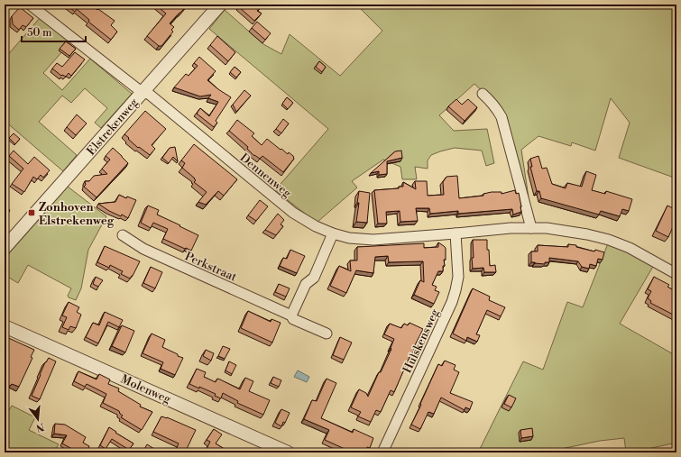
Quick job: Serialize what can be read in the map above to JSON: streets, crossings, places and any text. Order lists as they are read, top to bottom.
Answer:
{
  "streets": {
    "street": [
      "Elstrekenweg",
      "Dennenweg",
      "Perkstraat",
      "Hulskensweg",
      "Molenweg"
    ]
  },
  "crossings": [
    ["Elstrekenweg", "Dennenweg"],
    ["Dennenweg", "Hulskensweg"]
  ],
  "places": {
    "transit": ["Zonhoven Elstrekenweg"]
  },
  "scale_bar": "50 m",
  "north": "bottom"
}
